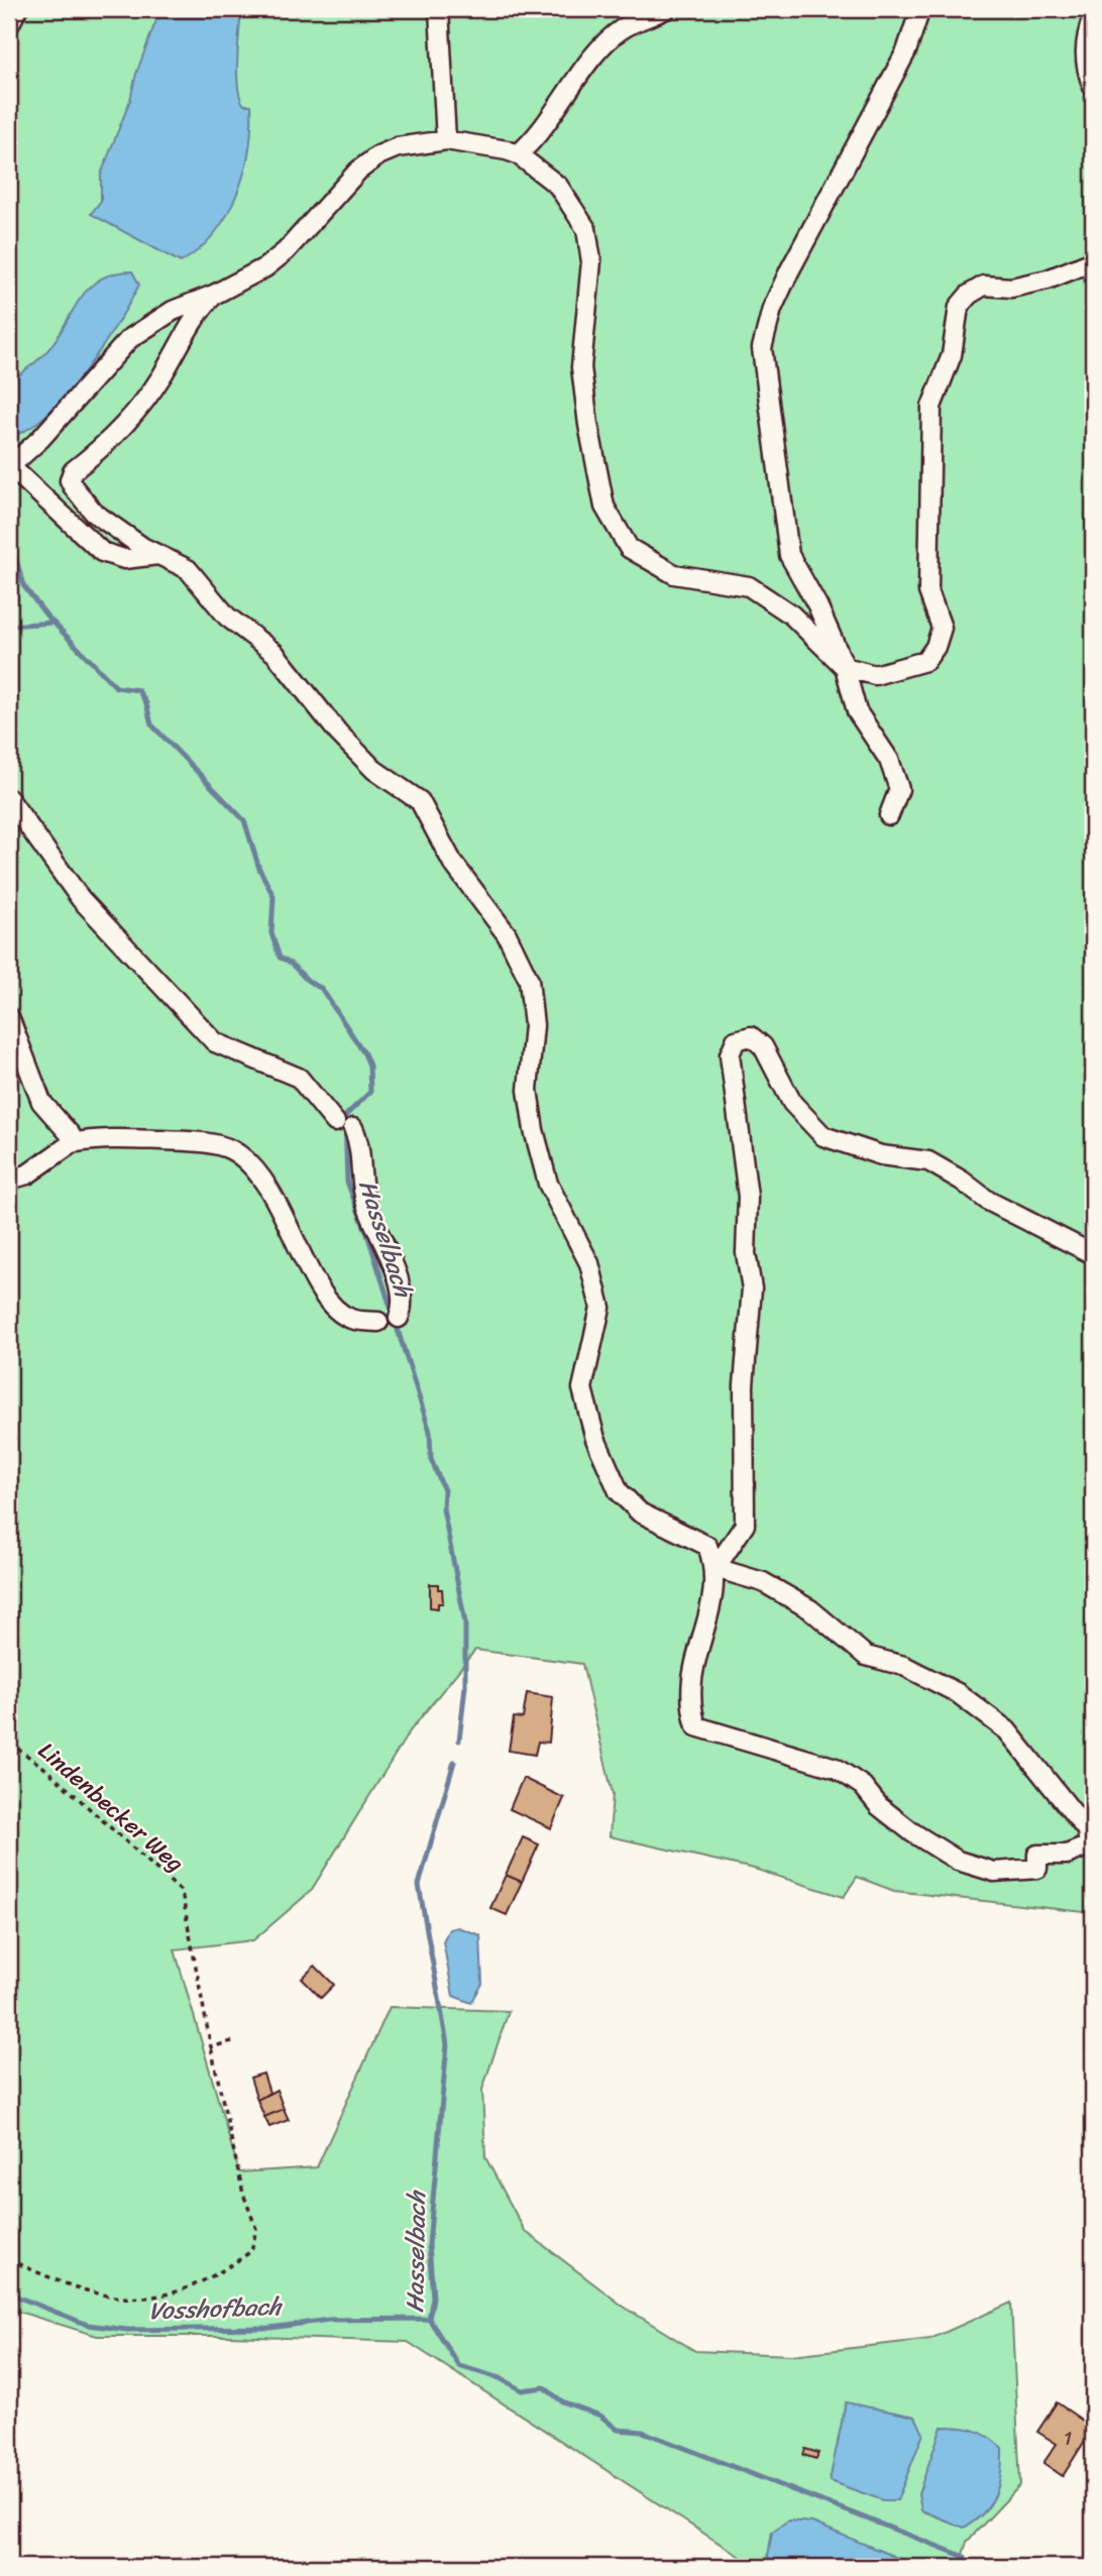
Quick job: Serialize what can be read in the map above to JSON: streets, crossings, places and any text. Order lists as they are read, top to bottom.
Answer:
{
  "streets": {
    "path": ["Lindenbecker Weg"]
  },
  "water": ["Hasselbach", "Vosshofbach"],
  "house_numbers": ["1"]
}
